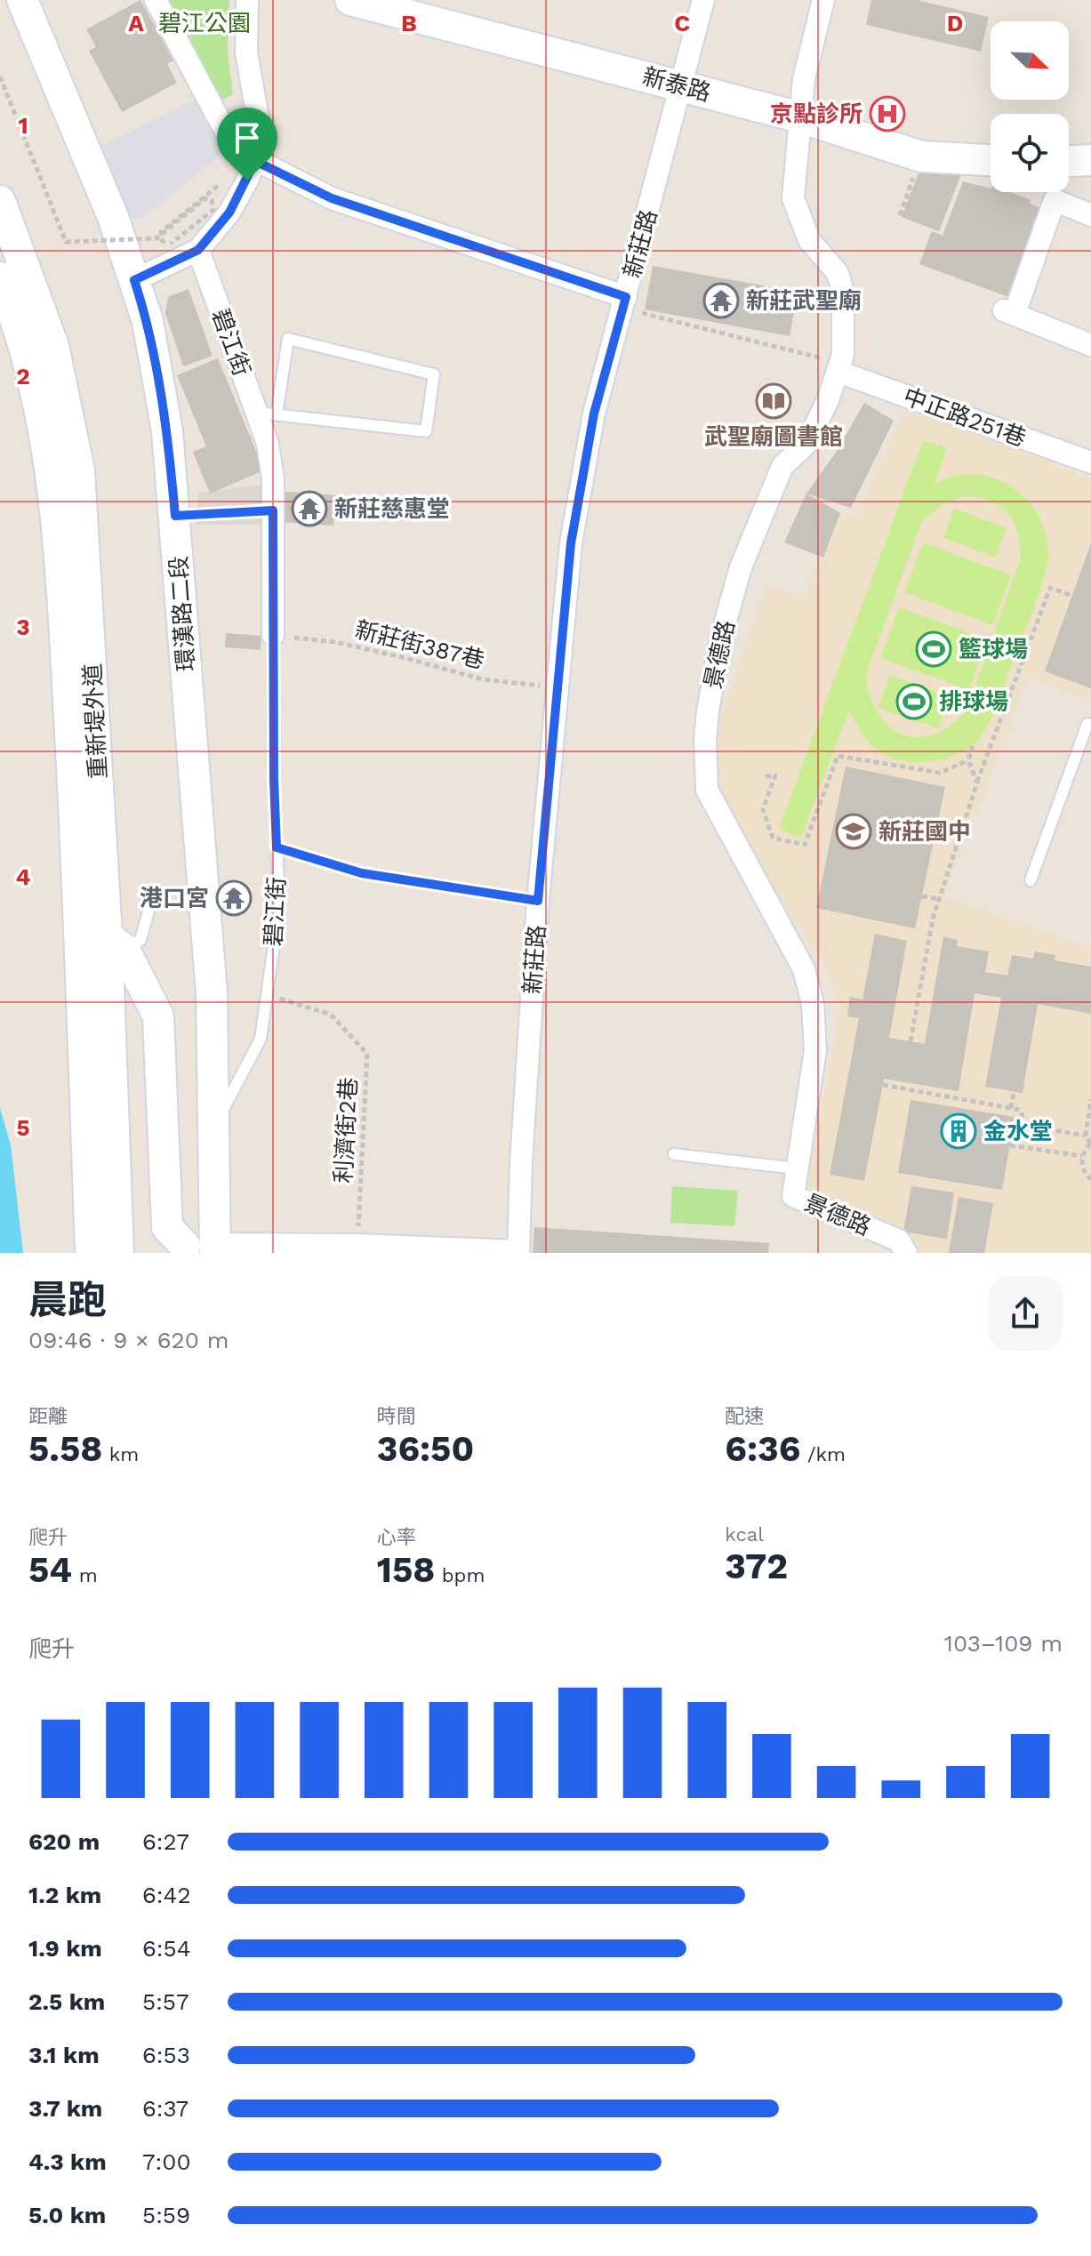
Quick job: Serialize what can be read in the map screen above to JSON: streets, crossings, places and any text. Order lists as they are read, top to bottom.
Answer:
{
  "streets": {
    "street": [
      "新泰路",
      "新莊路",
      "碧江街",
      "中正路251巷",
      "環漢路二段",
      "景德路",
      "重新堤外道"
    ],
    "path": ["新莊街387巷", "利濟街2巷"]
  },
  "crossings": [
    ["新泰路", "新莊路"],
    ["新泰路", "景德路"],
    ["新莊路", "新莊街387巷"],
    ["碧江街", "新莊街387巷"],
    ["碧江街", "利濟街2巷"],
    ["中正路251巷", "景德路"]
  ],
  "parks": ["碧江公園"],
  "places": {
    "hospital": ["京點診所"],
    "temple": ["新莊武聖廟", "新莊慈惠堂", "港口宮"],
    "library": ["武聖廟圖書館"],
    "sports": ["籃球場", "排球場"],
    "school or university": ["新莊國中"],
    "building": ["金水堂"]
  },
  "north": "bottom right",
  "page": {
    "heading": ["晨跑", "09:46 · 9 × 620 m"],
    "stats": [
      ["距離", "5.58 km"],
      ["時間", "36:50"],
      ["配速", "6:36 /km"],
      ["爬升", "54 m"],
      ["心率", "158 bpm"],
      ["kcal", "372"]
    ],
    "chart": ["爬升", "103–109 m"],
    "list": [
      {
        "name": "620 m",
        "note": "6:27"
      },
      {
        "name": "1.2 km",
        "note": "6:42"
      },
      {
        "name": "1.9 km",
        "note": "6:54"
      },
      {
        "name": "2.5 km",
        "note": "5:57"
      },
      {
        "name": "3.1 km",
        "note": "6:53"
      },
      {
        "name": "3.7 km",
        "note": "6:37"
      },
      {
        "name": "4.3 km",
        "note": "7:00"
      },
      {
        "name": "5.0 km",
        "note": "5:59"
      }
    ]
  },
  "grid": {
    "columns": [
      "A",
      "B",
      "C",
      "D"
    ],
    "rows": [
      "1",
      "2",
      "3",
      "4",
      "5"
    ]
  }
}
